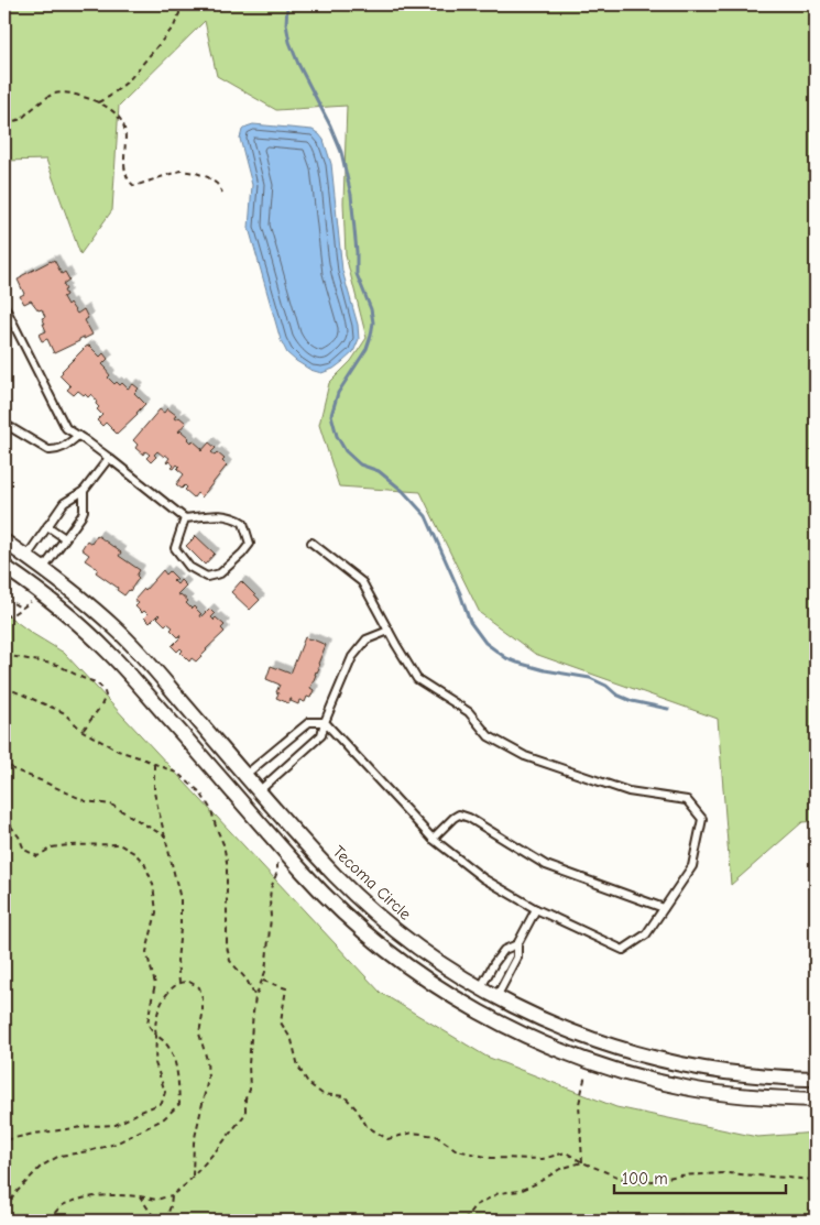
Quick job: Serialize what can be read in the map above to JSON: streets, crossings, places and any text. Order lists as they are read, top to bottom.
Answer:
{
  "streets": {
    "street": ["Tecoma Circle"]
  },
  "scale_bar": "100 m"
}
